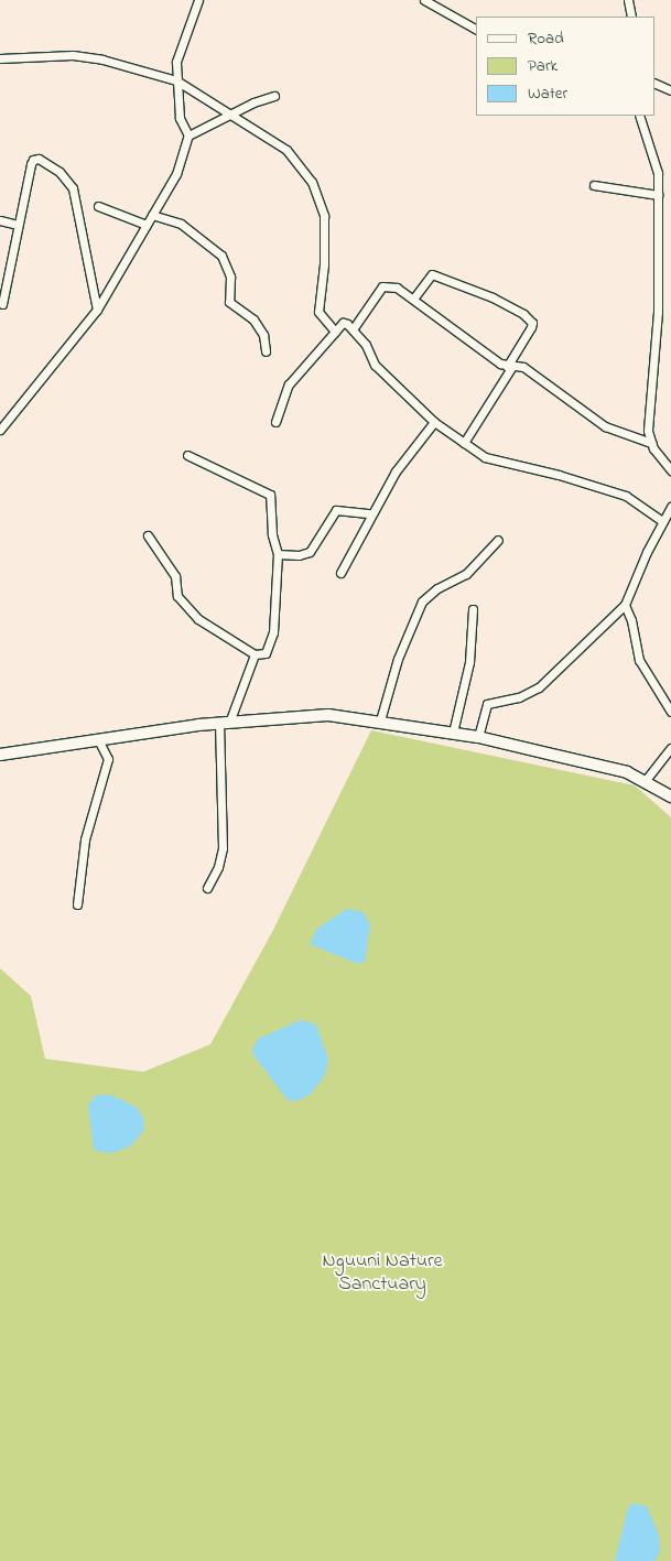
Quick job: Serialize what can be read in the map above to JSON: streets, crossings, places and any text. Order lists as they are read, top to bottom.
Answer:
{
  "parks": ["Nguuni Nature Sanctuary"],
  "legend": ["Road", "Park", "Water"]
}
